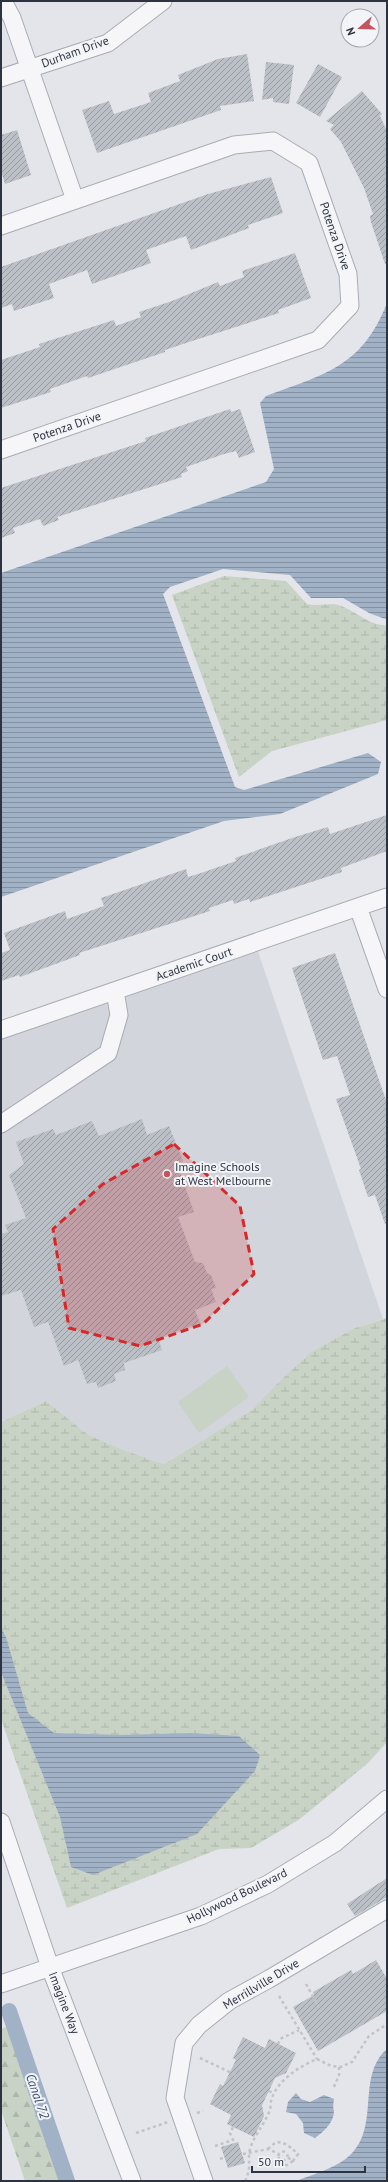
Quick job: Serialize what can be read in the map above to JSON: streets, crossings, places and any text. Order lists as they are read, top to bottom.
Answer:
{
  "streets": {
    "street": [
      "Durham Drive",
      "Potenza Drive",
      "Academic Court",
      "Hollywood Boulevard",
      "Merrillville Drive",
      "Imagine Way"
    ]
  },
  "crossings": [
    ["Hollywood Boulevard", "Imagine Way"]
  ],
  "water": ["Canal 72"],
  "places": ["Imagine Schools at West Melbourne"],
  "scale_bar": "50 m",
  "north": "left"
}
